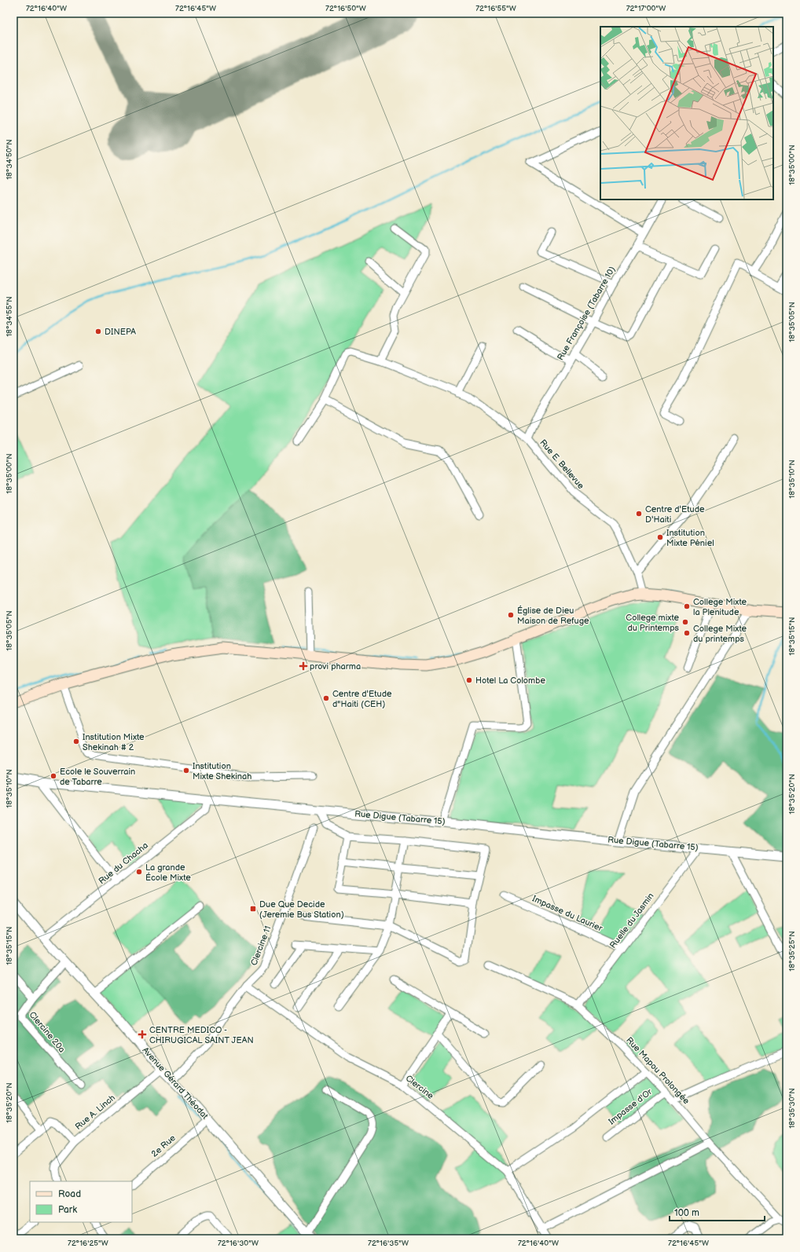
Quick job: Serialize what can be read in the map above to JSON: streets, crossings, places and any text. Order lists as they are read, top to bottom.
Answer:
{
  "streets": {
    "street": [
      "Rue Françoise (Tabarre 10)",
      "Rue E. Bellevue",
      "Rue Digue (Tabarre 15)",
      "Rue du Chacha",
      "Impasse du Laurier",
      "Ruelle du Jasmin",
      "Clercine 11",
      "Clercine 20a",
      "Rue Mapou Prolongée",
      "Avenue Gérard Théodat",
      "Clercine",
      "Impasse d'Or",
      "Rue A. Linch",
      "2e Rue"
    ]
  },
  "crossings": [
    ["Rue Françoise (Tabarre 10)", "Rue E. Bellevue"],
    ["Rue Digue (Tabarre 15)", "Rue du Chacha"],
    ["Rue Digue (Tabarre 15)", "Ruelle du Jasmin"],
    ["Rue du Chacha", "Avenue Gérard Théodat"],
    ["Impasse du Laurier", "Ruelle du Jasmin"],
    ["Ruelle du Jasmin", "Rue Mapou Prolongée"],
    ["Clercine 11", "Avenue Gérard Théodat"],
    ["Clercine 11", "Clercine"],
    ["Clercine 20a", "Avenue Gérard Théodat"],
    ["Rue Mapou Prolongée", "Impasse d'Or"],
    ["Avenue Gérard Théodat", "Rue A. Linch"],
    ["Avenue Gérard Théodat", "2e Rue"]
  ],
  "places": {
    "other": [
      "DINEPA",
      "Centre d'Etude D'Haiti",
      "Institution Mixte Péniel",
      "College Mixte la Plenitude",
      "Église de Dieu Maison de Refuge",
      "College mixte du Printemps",
      "College Mixte du printemps",
      "Hotel La Colombe",
      "Centre d'Etude d\"Haiti (CEH)",
      "Institution Mixte Shekinah # 2",
      "Institution Mixte Shekinah",
      "Ecole le Souverrain de Tabarre",
      "La grande École Mixte"
    ],
    "health": ["provi pharma", "CENTRE MEDICO - CHIRUGICAL SAINT JEAN"],
    "transit": ["Due Que Decide (Jeremie Bus Station)"]
  },
  "legend": ["Road", "Park"],
  "scale_bar": "100 m",
  "coordinates": [
    "72°16'40\"W",
    "72°16'45\"W",
    "72°16'50\"W",
    "72°16'55\"W",
    "72°17'00\"W",
    "18°34'50\"N",
    "18°35'00\"N",
    "18°34'55\"N",
    "18°35'05\"N",
    "18°35'10\"N",
    "18°35'15\"N",
    "18°35'20\"N",
    "18°35'25\"N",
    "18°35'30\"N",
    "72°16'25\"W",
    "72°16'30\"W",
    "72°16'35\"W"
  ]
}
